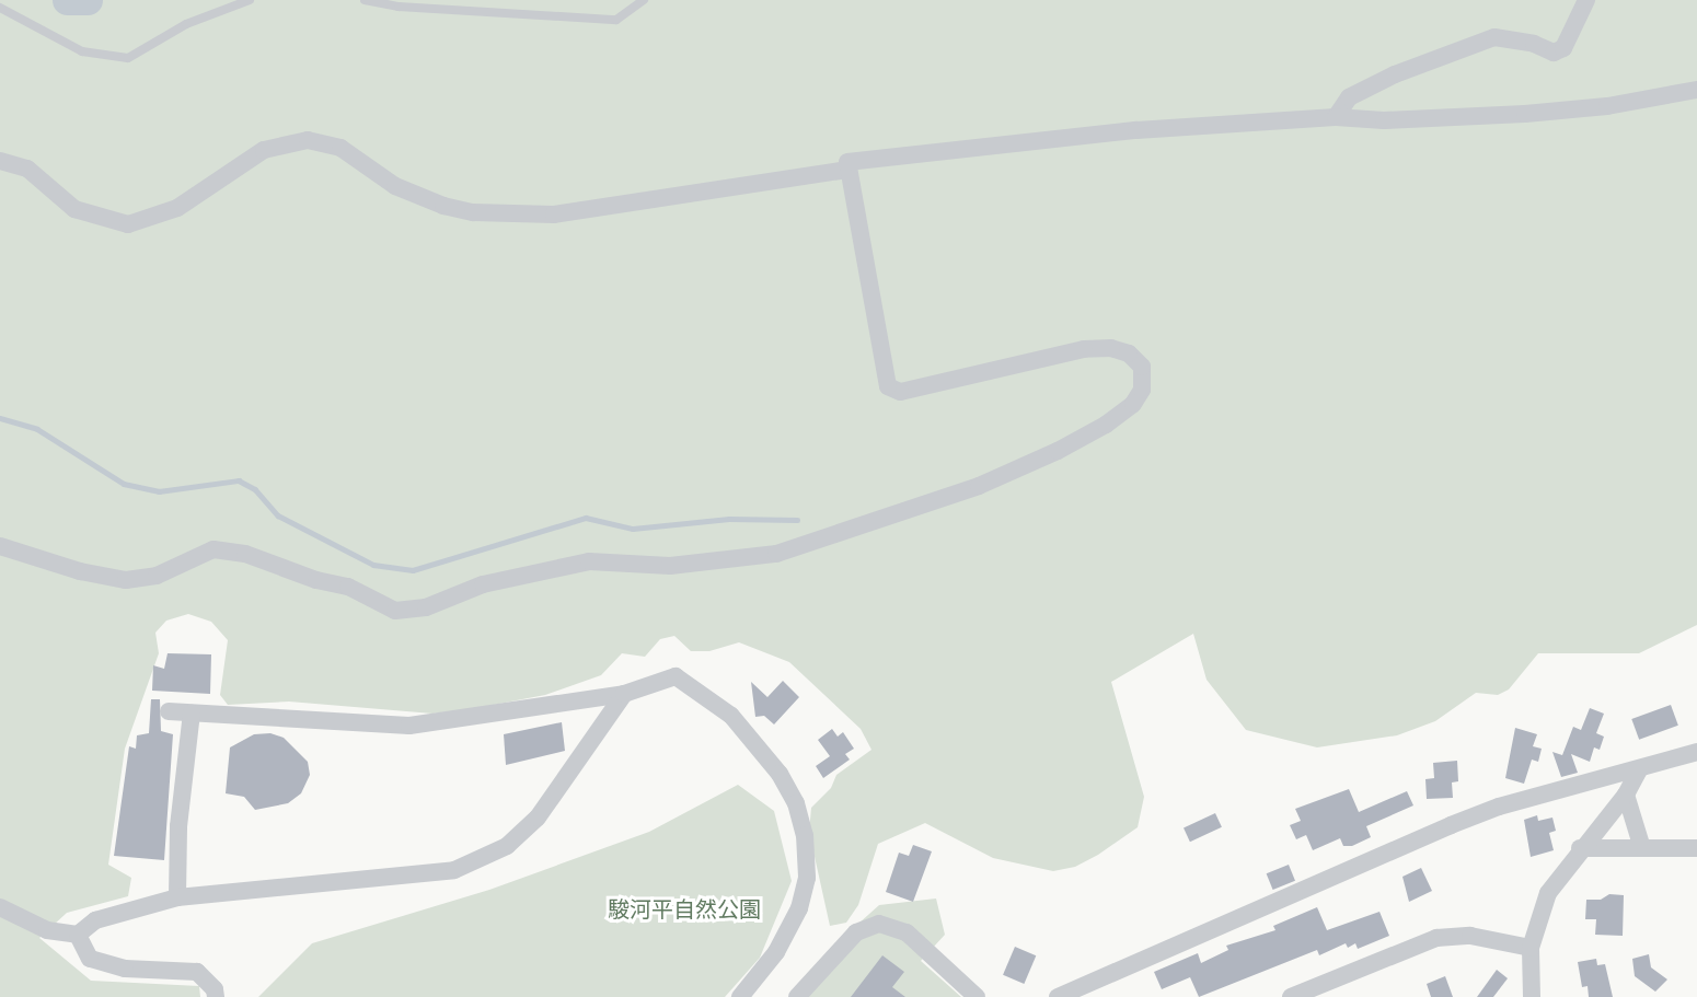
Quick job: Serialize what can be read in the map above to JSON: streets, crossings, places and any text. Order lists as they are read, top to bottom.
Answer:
{
  "parks": ["駿河平自然公園"]
}
